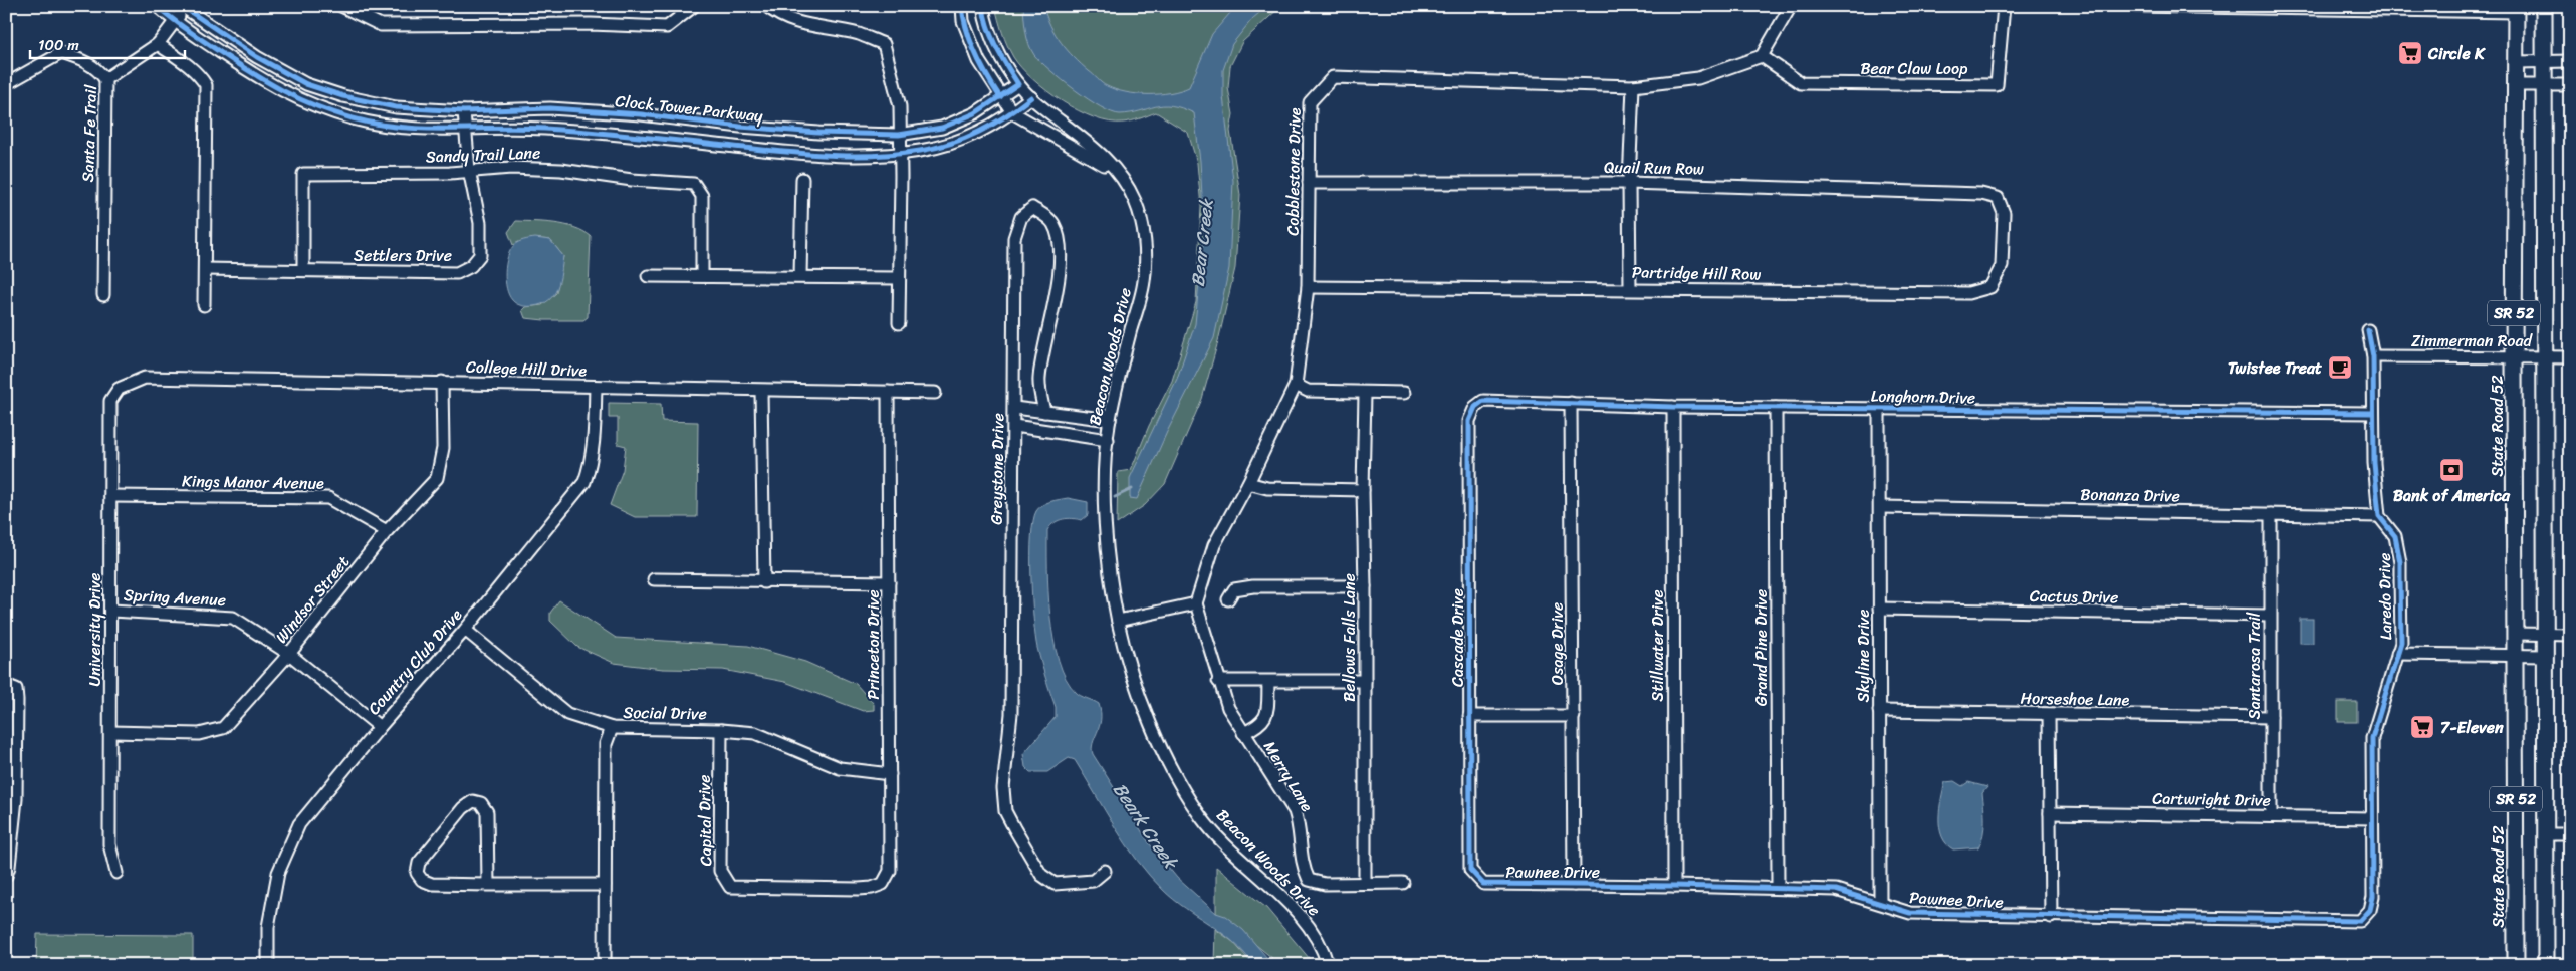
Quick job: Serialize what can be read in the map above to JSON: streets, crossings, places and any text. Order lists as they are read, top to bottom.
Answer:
{
  "streets": {
    "main road": ["SR 52", "State Road 52"],
    "street": [
      "Bear Claw Loop",
      "Clock Tower Parkway",
      "Santa Fe Trail",
      "Sandy Trail Lane",
      "Quail Run Row",
      "Cobblestone Drive",
      "Settlers Drive",
      "Partridge Hill Row",
      "Zimmerman Road",
      "Beacon Woods Drive",
      "College Hill Drive",
      "Longhorn Drive",
      "Greystone Drive",
      "Kings Manor Avenue",
      "Bonanza Drive",
      "Cactus Drive",
      "Laredo Drive",
      "Spring Avenue",
      "Windsor Street",
      "University Drive",
      "Bellows Falls Lane",
      "Cascade Drive",
      "Osage Drive",
      "Princeton Drive",
      "Stillwater Drive",
      "Grand Pine Drive",
      "Skyline Drive",
      "Country Club Drive",
      "Santarosa Trail",
      "Horseshoe Lane",
      "Social Drive",
      "Merry Lane",
      "Cartwright Drive",
      "Capital Drive",
      "Pawnee Drive"
    ]
  },
  "crossings": [
    ["Bear Claw Loop", "Cobblestone Drive"],
    ["Clock Tower Parkway", "Santa Fe Trail"],
    ["Clock Tower Parkway", "Settlers Drive"],
    ["Clock Tower Parkway", "Beacon Woods Drive"],
    ["Sandy Trail Lane", "Settlers Drive"],
    ["Quail Run Row", "Cobblestone Drive"],
    ["Quail Run Row", "Partridge Hill Row"],
    ["Cobblestone Drive", "Partridge Hill Row"],
    ["Cobblestone Drive", "Merry Lane"],
    ["SR 52", "Zimmerman Road"],
    ["SR 52", "Laredo Drive"],
    ["Zimmerman Road", "State Road 52"],
    ["College Hill Drive", "Windsor Street"],
    ["College Hill Drive", "University Drive"],
    ["College Hill Drive", "Princeton Drive"],
    ["College Hill Drive", "Country Club Drive"],
    ["Longhorn Drive", "Cascade Drive"],
    ["Longhorn Drive", "Osage Drive"],
    ["Longhorn Drive", "Stillwater Drive"],
    ["Longhorn Drive", "Grand Pine Drive"],
    ["Longhorn Drive", "Skyline Drive"],
    ["State Road 52", "Laredo Drive"],
    ["Kings Manor Avenue", "Windsor Street"],
    ["Kings Manor Avenue", "University Drive"],
    ["Bonanza Drive", "Laredo Drive"],
    ["Bonanza Drive", "Skyline Drive"],
    ["Bonanza Drive", "Santarosa Trail"],
    ["Cactus Drive", "Skyline Drive"],
    ["Cactus Drive", "Santarosa Trail"],
    ["Laredo Drive", "Cartwright Drive"],
    ["Laredo Drive", "Pawnee Drive"],
    ["Spring Avenue", "Windsor Street"],
    ["Spring Avenue", "University Drive"],
    ["Spring Avenue", "Country Club Drive"],
    ["Windsor Street", "University Drive"],
    ["Bellows Falls Lane", "Merry Lane"],
    ["Cascade Drive", "Pawnee Drive"],
    ["Osage Drive", "Pawnee Drive"],
    ["Princeton Drive", "Social Drive"],
    ["Princeton Drive", "Capital Drive"],
    ["Stillwater Drive", "Pawnee Drive"],
    ["Grand Pine Drive", "Pawnee Drive"],
    ["Skyline Drive", "Horseshoe Lane"],
    ["Skyline Drive", "Pawnee Drive"],
    ["Country Club Drive", "Social Drive"],
    ["Santarosa Trail", "Horseshoe Lane"],
    ["Santarosa Trail", "Cartwright Drive"],
    ["Social Drive", "Capital Drive"]
  ],
  "water": ["Bear Creek", "Beark Creek"],
  "places": {
    "supermarket": ["Circle K", "7-Eleven"],
    "cafe": ["Twistee Treat"],
    "bank": ["Bank of America"]
  },
  "scale_bar": "100 m"
}
